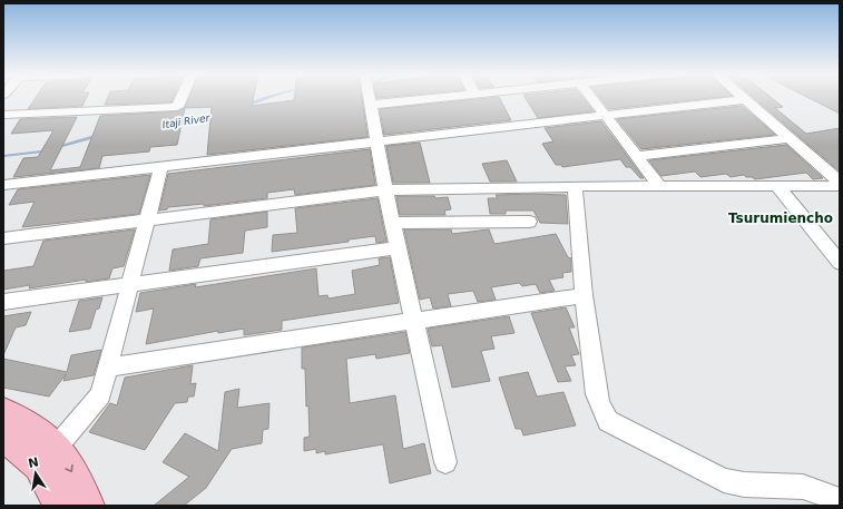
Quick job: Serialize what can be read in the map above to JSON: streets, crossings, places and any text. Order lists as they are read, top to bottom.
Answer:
{
  "districts": ["Tsurumiencho"],
  "water": ["Itaji River"],
  "north": "top"
}
